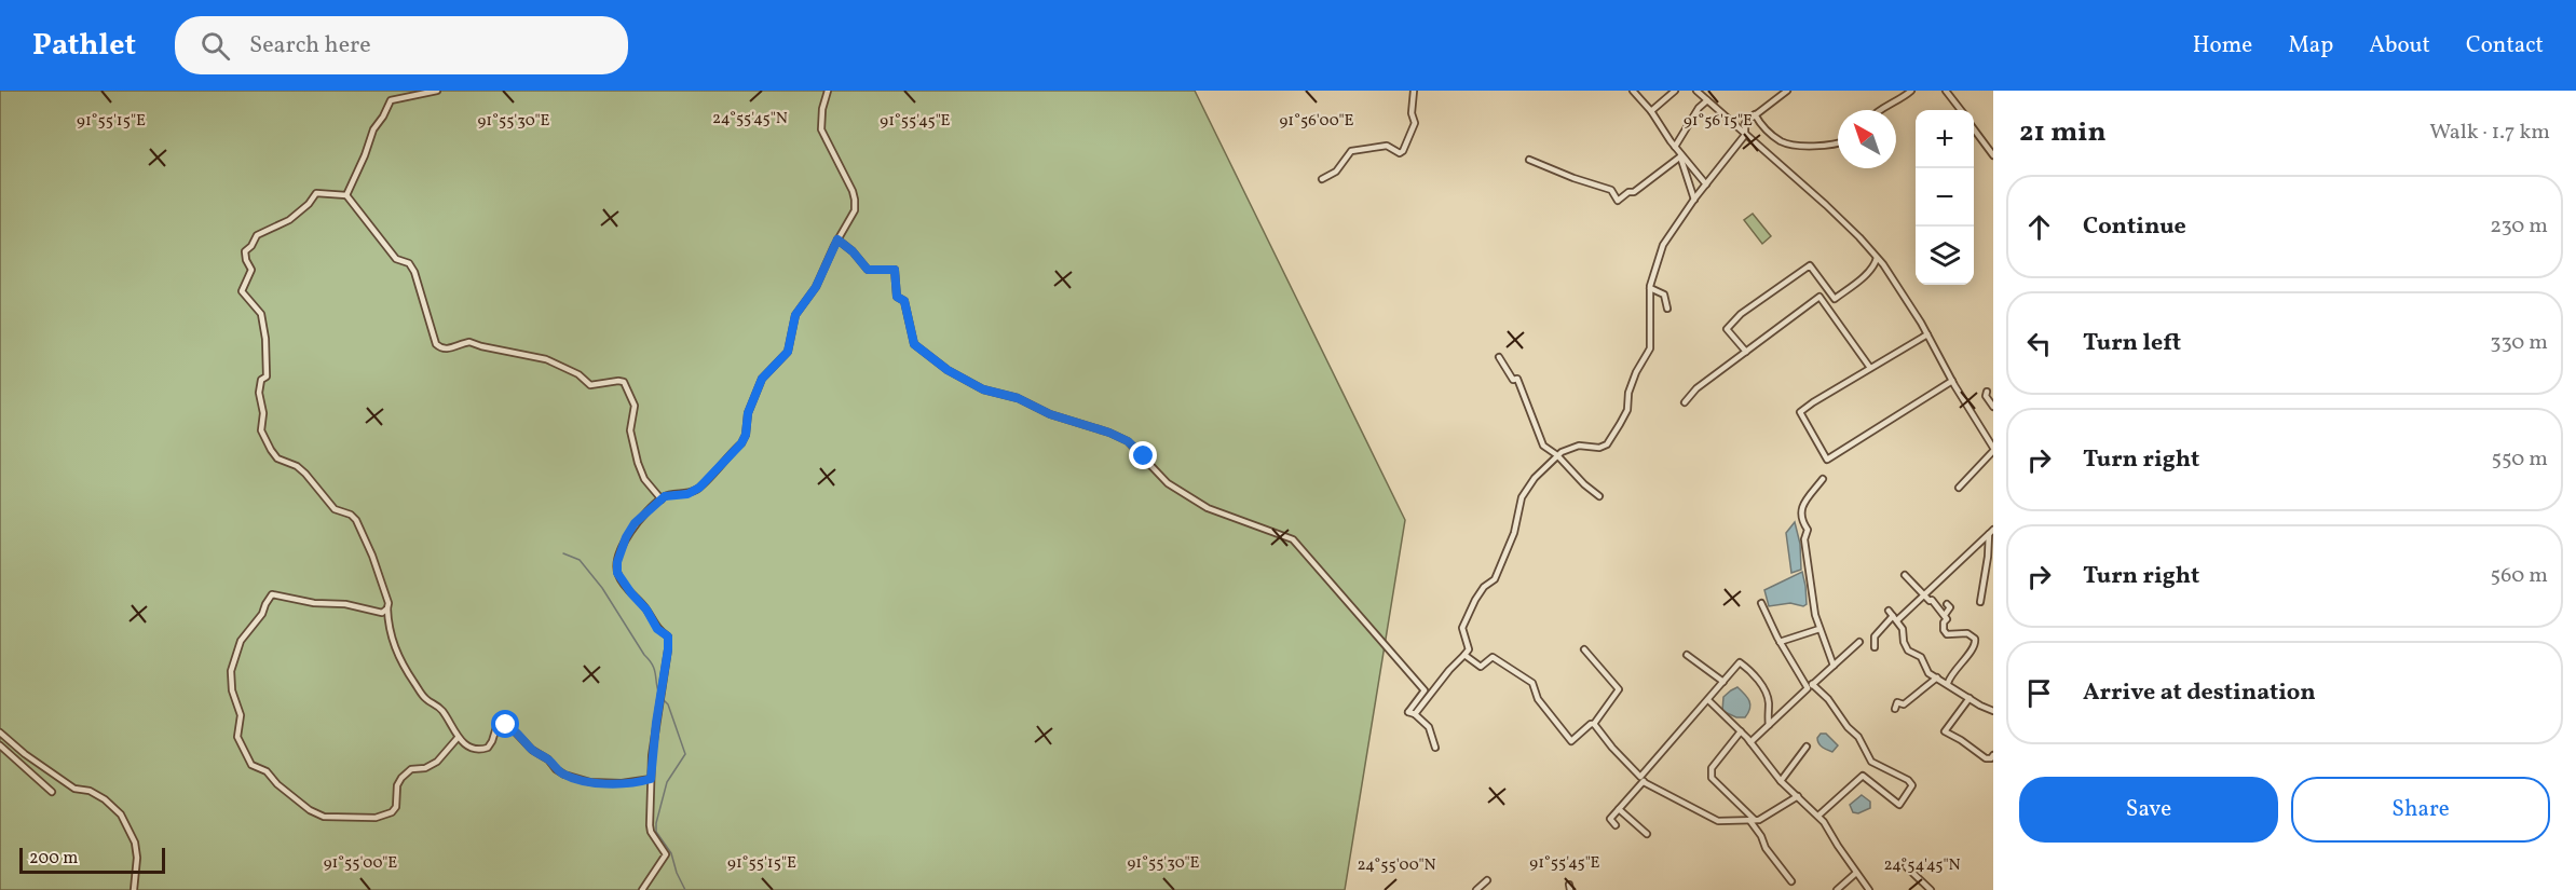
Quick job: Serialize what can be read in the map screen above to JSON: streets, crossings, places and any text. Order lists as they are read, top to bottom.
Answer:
{
  "scale_bar": "200 m",
  "north": "top left",
  "page": {
    "header": "Pathlet",
    "search": "Search here",
    "nav": [
      "Home",
      "Map",
      "About",
      "Contact"
    ],
    "heading": ["21 min", "Walk · 1.7 km"],
    "map_buttons": ["+", "−"],
    "list": [
      ["Continue", "230 m"],
      ["Turn left", "330 m"],
      ["Turn right", "550 m"],
      ["Turn right", "560 m"],
      "Arrive at destination"
    ],
    "buttons": ["Save", "Share"],
    "scale": "200 m"
  },
  "coordinates": [
    "24°55'45\"N",
    "91°55'15\"E",
    "91°55'30\"E",
    "91°56'00\"E",
    "91°55'45\"E",
    "91°56'15\"E",
    "91°55'00\"E",
    "24°55'00\"N",
    "24°54'45\"N"
  ]
}
